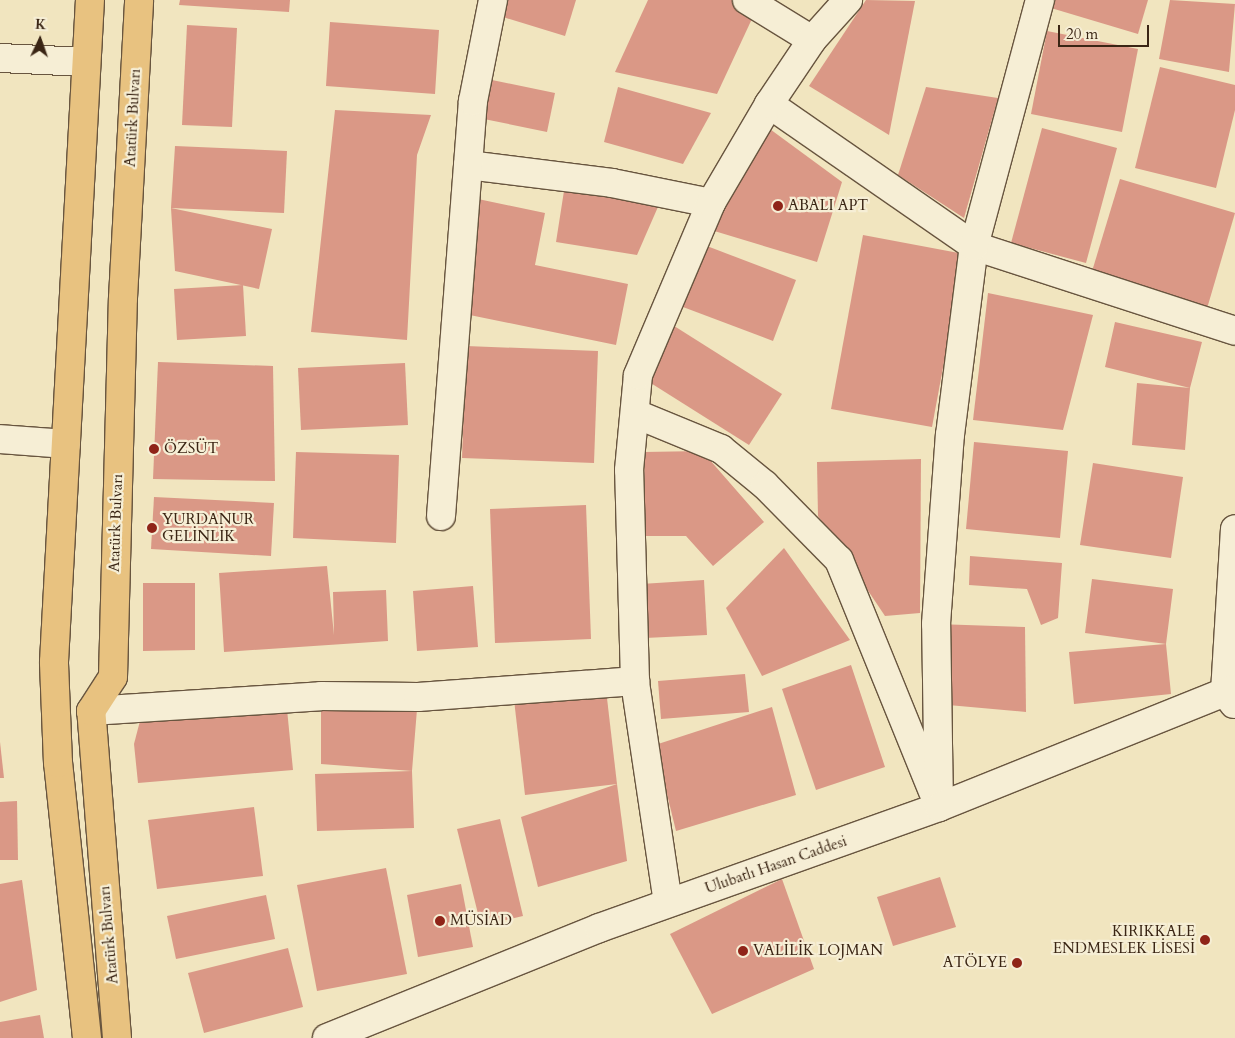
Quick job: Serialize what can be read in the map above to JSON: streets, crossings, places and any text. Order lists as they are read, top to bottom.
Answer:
{
  "streets": {
    "main road": ["Atatürk Bulvarı"],
    "street": ["Ulubatlı Hasan Caddesi"]
  },
  "places": [
    "ABALI APT",
    "ÖZSÜT",
    "YURDANUR GELİNLİK",
    "MÜSİAD",
    "KIRIKKALE ENDMESLEK LİSESİ",
    "VALİLİK LOJMAN",
    "ATÖLYE"
  ],
  "scale_bar": "20 m",
  "north": "top"
}
